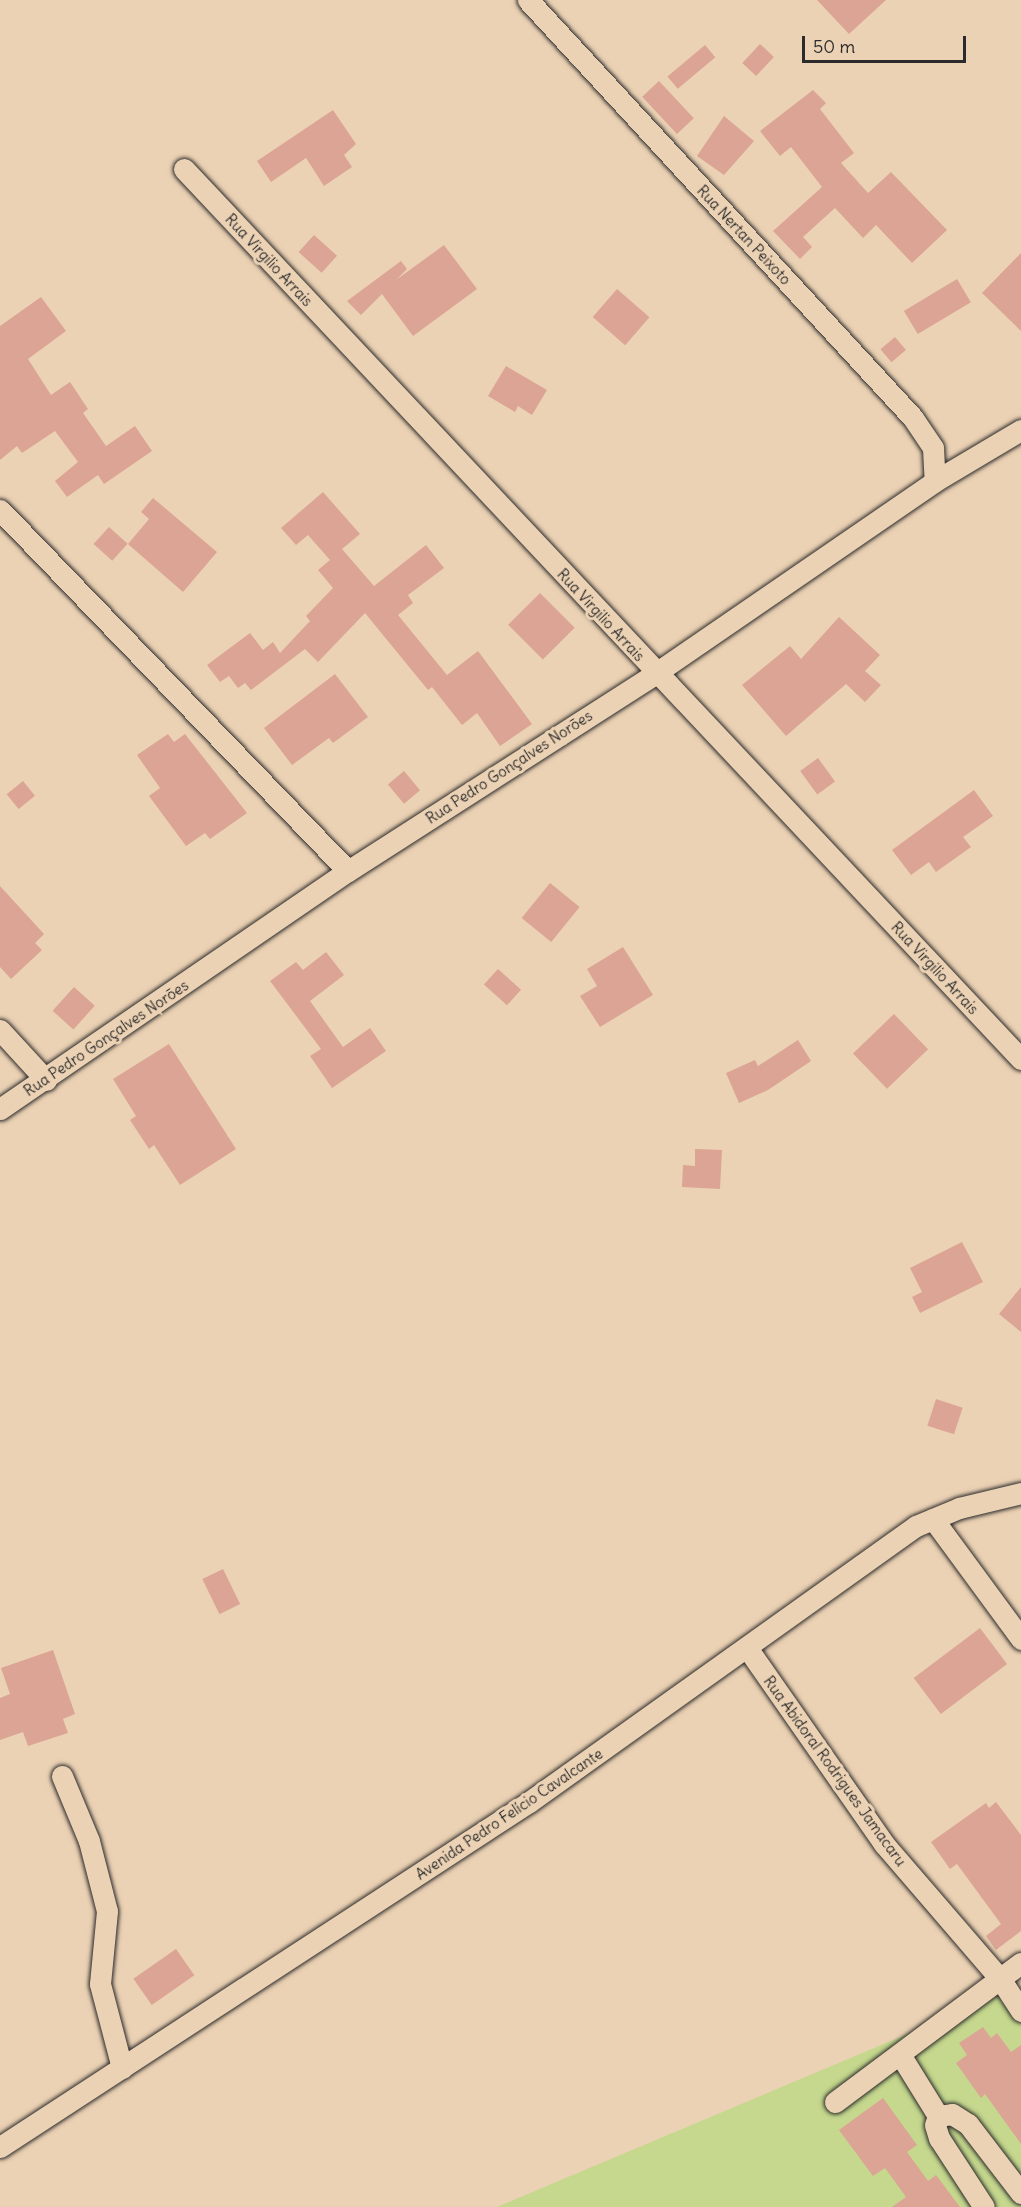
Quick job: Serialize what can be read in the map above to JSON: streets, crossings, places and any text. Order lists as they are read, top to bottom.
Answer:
{
  "streets": {
    "street": [
      "Rua Nertan Peixoto",
      "Rua Virgilio Arrais",
      "Rua Pedro Gonçalves Norões",
      "Rua Abidoral Rodrigues Jamacaru",
      "Avenida Pedro Felício Cavalcante"
    ]
  },
  "crossings": [
    ["Rua Nertan Peixoto", "Rua Pedro Gonçalves Norões"],
    ["Rua Virgilio Arrais", "Rua Pedro Gonçalves Norões"],
    ["Rua Abidoral Rodrigues Jamacaru", "Avenida Pedro Felício Cavalcante"]
  ],
  "scale_bar": "50 m"
}
